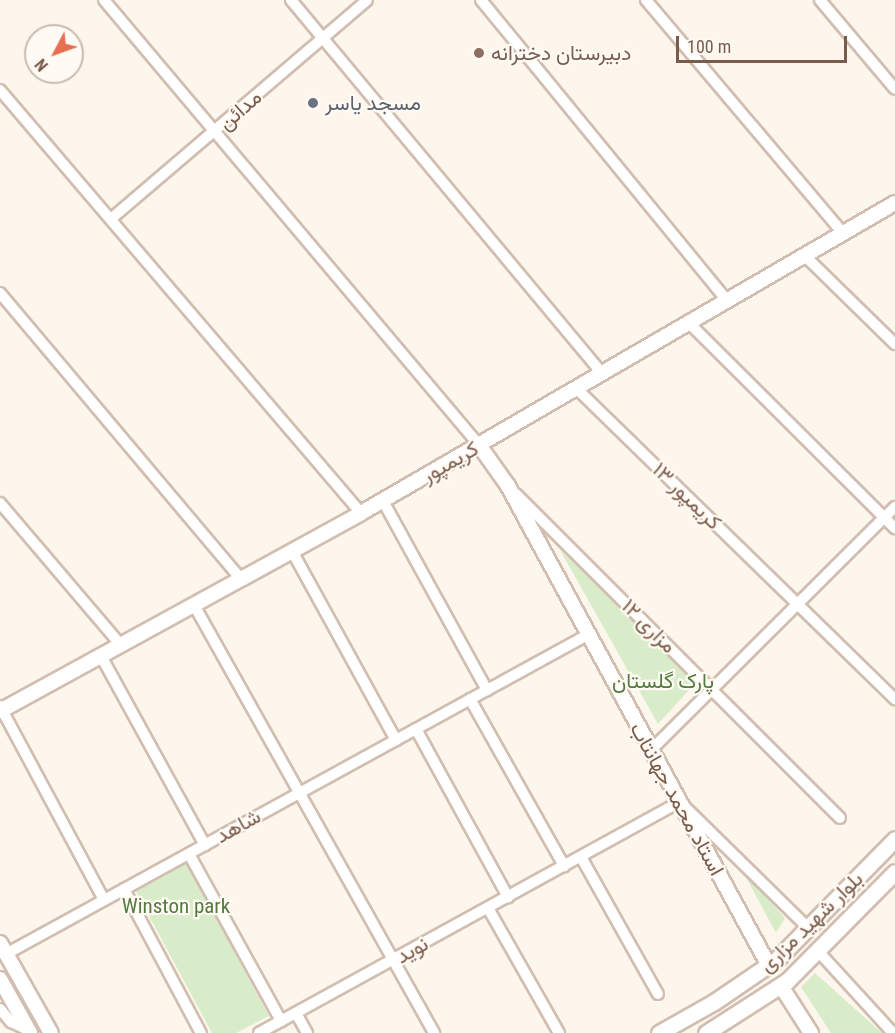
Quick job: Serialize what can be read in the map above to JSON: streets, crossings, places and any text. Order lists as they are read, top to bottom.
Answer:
{
  "streets": {
    "main road": ["بلوار شهید مزاری"],
    "street": [
      "مدائن",
      "کریمپور",
      "کریمپور ۱۳",
      "مزاری ۱۲",
      "استاد محمد جهانتاب",
      "شاهد",
      "نوید"
    ]
  },
  "crossings": [
    ["کریمپور", "کریمپور ۱۳"],
    ["کریمپور", "استاد محمد جهانتاب"],
    ["مزاری ۱۲", "استاد محمد جهانتاب"],
    ["استاد محمد جهانتاب", "شاهد"],
    ["استاد محمد جهانتاب", "بلوار شهید مزاری"],
    ["استاد محمد جهانتاب", "نوید"]
  ],
  "parks": ["پارک گلستان", "Winston park"],
  "places": ["دبیرستان دخترانه", "مسجد یاسر"],
  "scale_bar": "100 m",
  "north": "bottom left"
}
